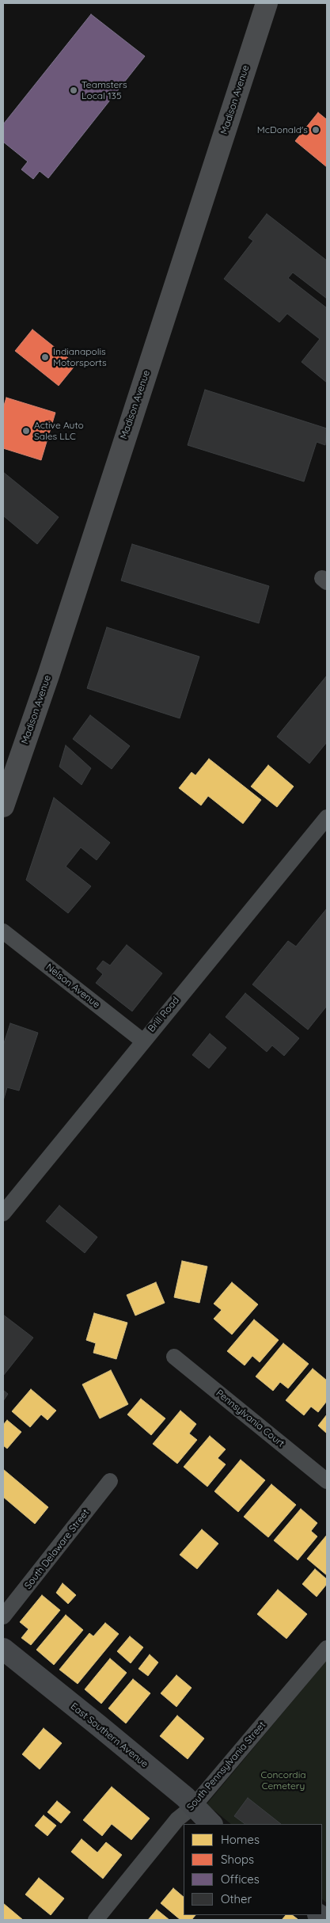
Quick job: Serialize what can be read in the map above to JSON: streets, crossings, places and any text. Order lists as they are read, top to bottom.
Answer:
{
  "streets": {
    "main road": ["Madison Avenue"],
    "street": [
      "Nelson Avenue",
      "Brill Road",
      "Pennsylvania Court",
      "South Delaware Street",
      "East Southern Avenue",
      "South Pennsylvania Street"
    ]
  },
  "crossings": [
    ["Nelson Avenue", "Brill Road"],
    ["East Southern Avenue", "South Pennsylvania Street"]
  ],
  "parks": ["Concordia Cemetery"],
  "places": [
    "Teamsters Local 135",
    "McDonald's",
    "Indianapolis Motorsports",
    "Active Auto Sales LLC"
  ],
  "legend": [
    "Homes",
    "Shops",
    "Offices",
    "Other"
  ]
}
